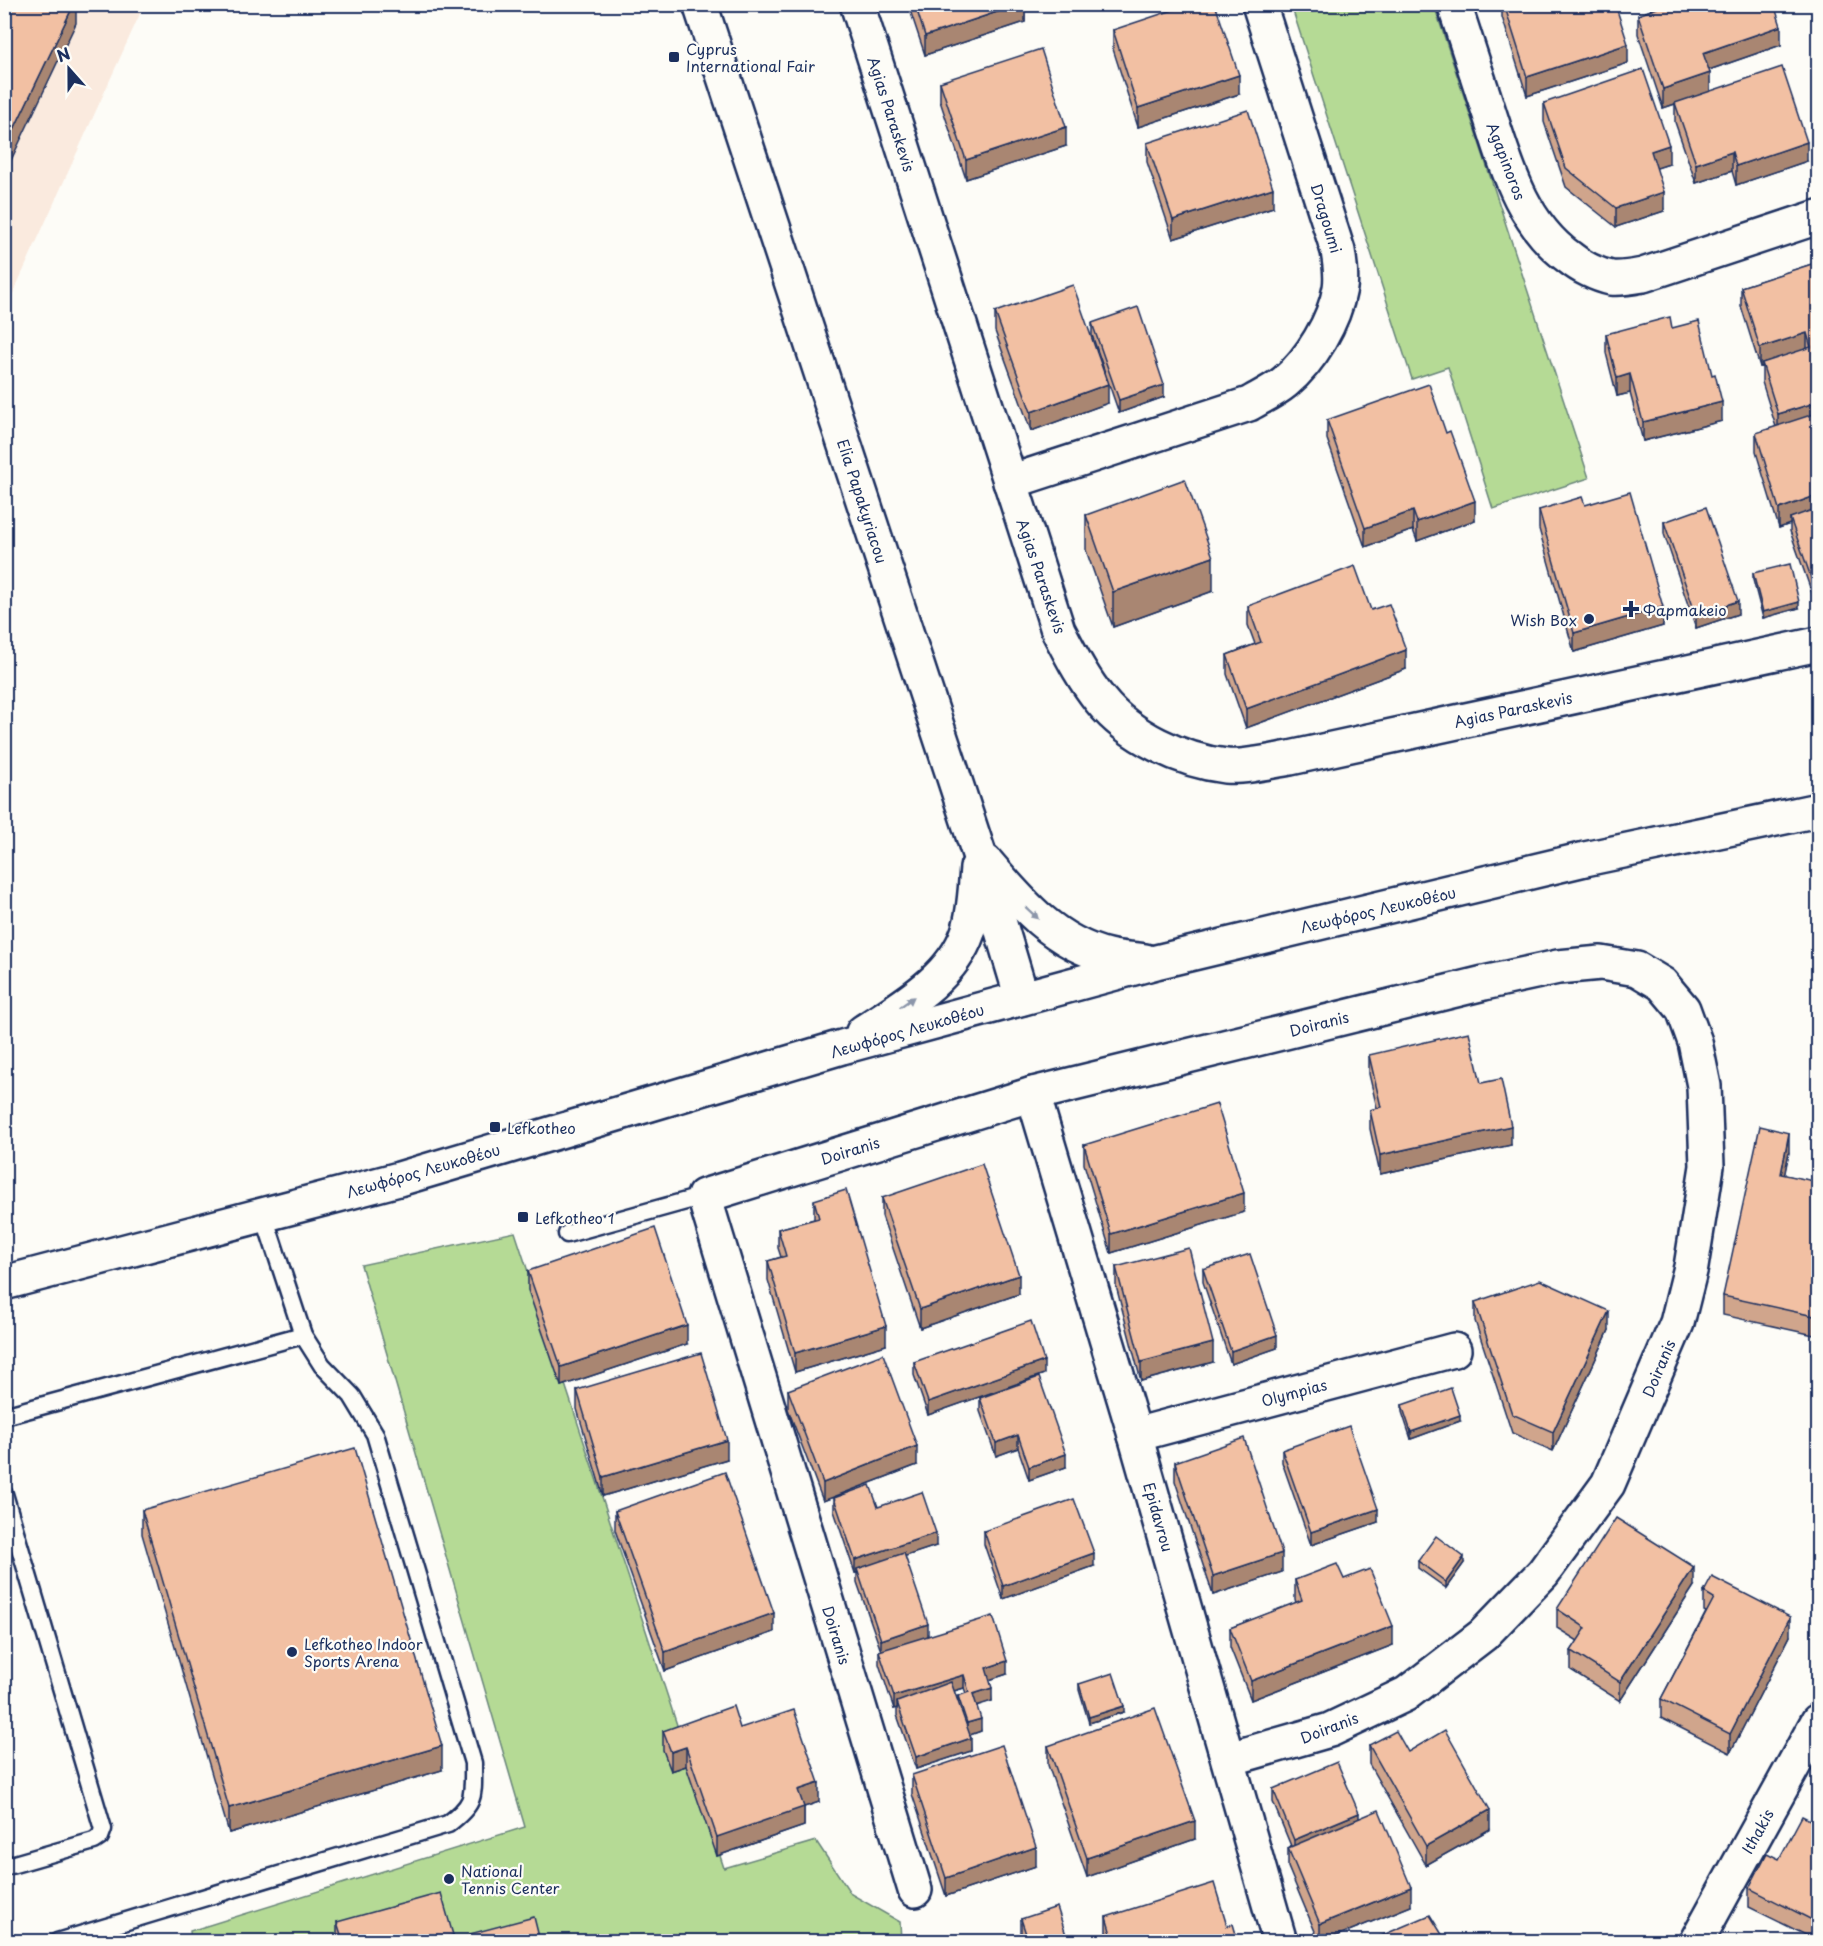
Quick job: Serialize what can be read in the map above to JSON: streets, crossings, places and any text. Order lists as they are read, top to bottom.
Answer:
{
  "streets": {
    "street": [
      "Agias Paraskevis",
      "Agapinoros",
      "Dragoumi",
      "Elia Papakyriacou",
      "Λεωφόρος Λευκοθέου",
      "Doiranis",
      "Olympias",
      "Epidavrou",
      "Ithakis"
    ]
  },
  "crossings": [
    ["Agias Paraskevis", "Dragoumi"],
    ["Elia Papakyriacou", "Λεωφόρος Λευκοθέου"],
    ["Doiranis", "Epidavrou"],
    ["Olympias", "Epidavrou"]
  ],
  "places": {
    "transit": ["Cyprus International Fair", "Lefkotheo", "Lefkotheo 1"],
    "health": ["Φapmakeio"],
    "other": ["Wish Box", "Lefkotheo Indoor Sports Arena", "National Tennis Center"]
  },
  "north": "top"
}
